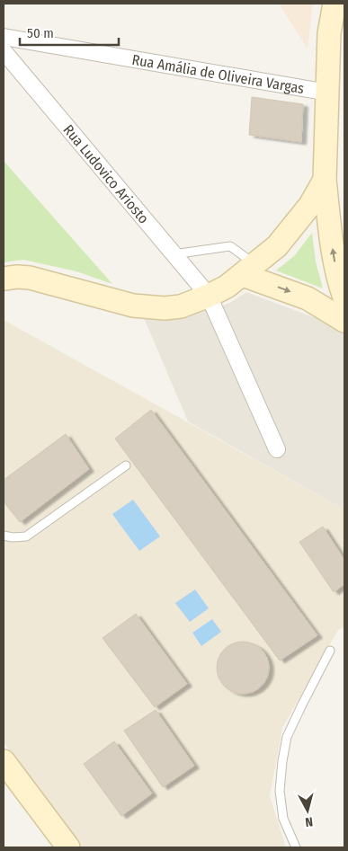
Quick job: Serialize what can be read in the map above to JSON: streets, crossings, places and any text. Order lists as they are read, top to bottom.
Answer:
{
  "streets": {
    "street": ["Rua Amália de Oliveira Vargas", "Rua Ludovico Ariosto"]
  },
  "scale_bar": "50 m",
  "north": "bottom"
}
